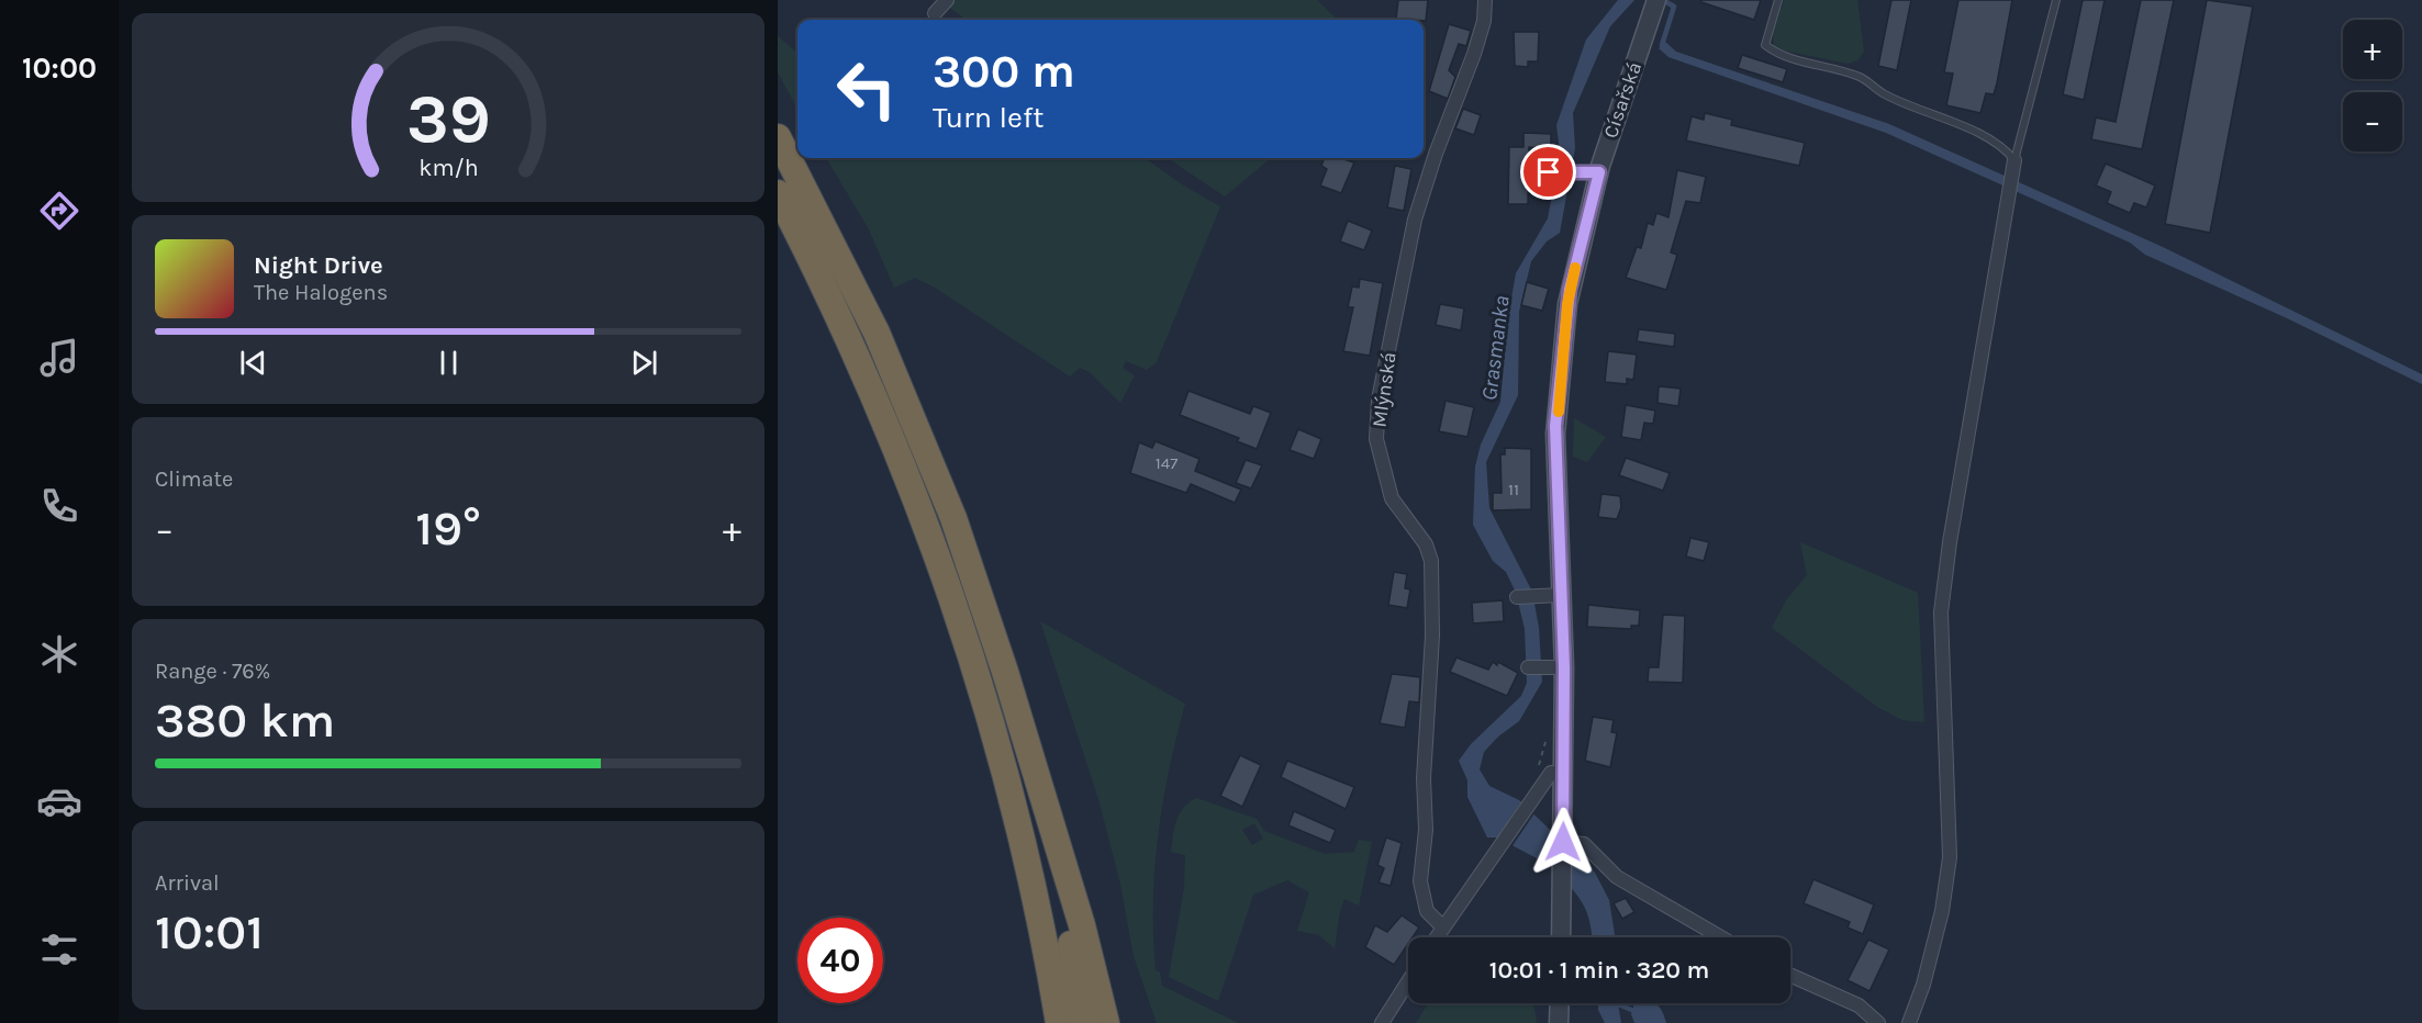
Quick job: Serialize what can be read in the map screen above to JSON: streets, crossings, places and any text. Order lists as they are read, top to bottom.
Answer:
{
  "streets": {
    "street": ["Císařská", "Mlýnská"]
  },
  "water": ["Grasmanka"],
  "house_numbers": ["147", "11"],
  "page": {
    "tabs": "10:00",
    "map_buttons": ["+", "−"],
    "turn": ["300 m", "Turn left"],
    "song": ["Night Drive", "The Halogens"],
    "tile": [
      "Climate",
      ["Range · 76%", "380 km"],
      ["Arrival", "10:01"]
    ],
    "heat": ["−", "19°", "+"],
    "limit": "40",
    "trip": "10:01 · 1 min · 320 m",
    "gauge": ["39", "km/h"]
  }
}
